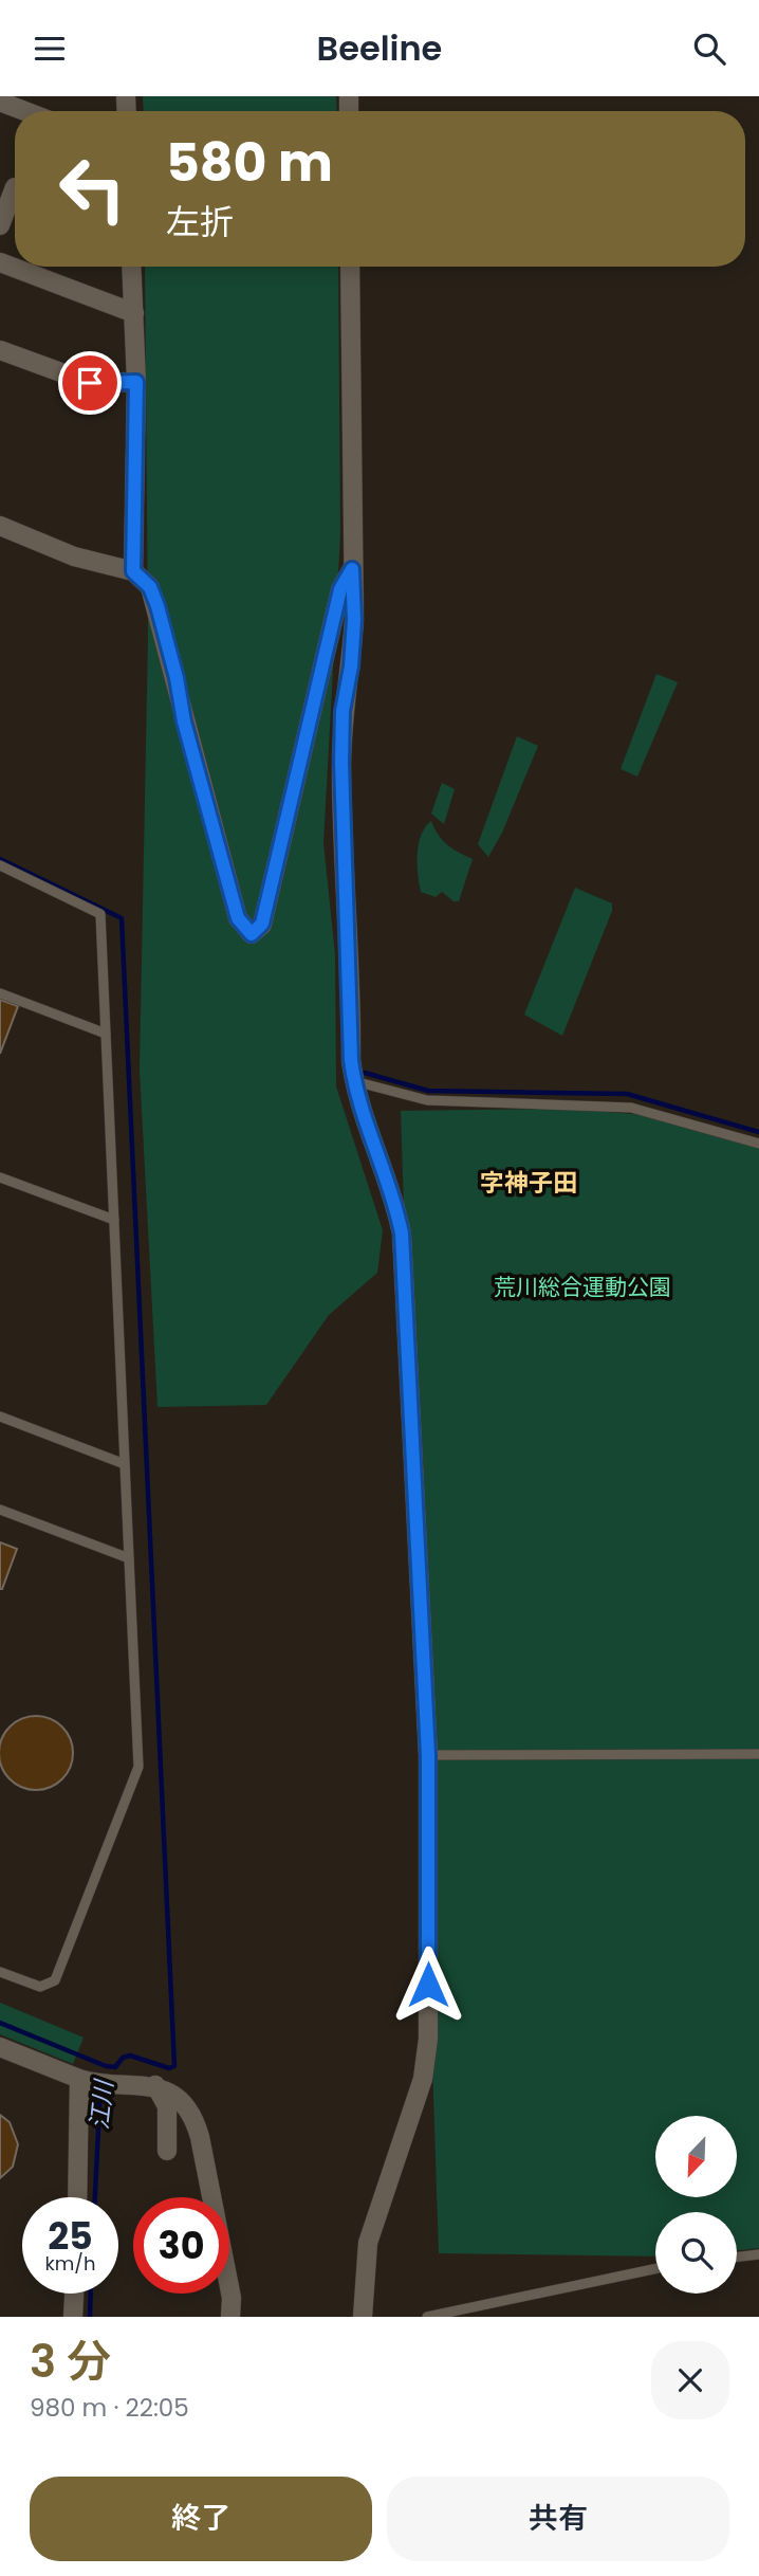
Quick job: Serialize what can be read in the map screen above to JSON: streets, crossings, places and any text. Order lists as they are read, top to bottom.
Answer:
{
  "districts": ["字神子田"],
  "water": ["江川"],
  "parks": ["荒川総合運動公園"],
  "north": "bottom left",
  "page": {
    "header": "Beeline",
    "turn": ["580 m", "左折"],
    "speed": "25 km/h",
    "limit": "30",
    "heading": ["3 分", "980 m · 22:05"],
    "buttons": ["終了", "共有"]
  }
}
